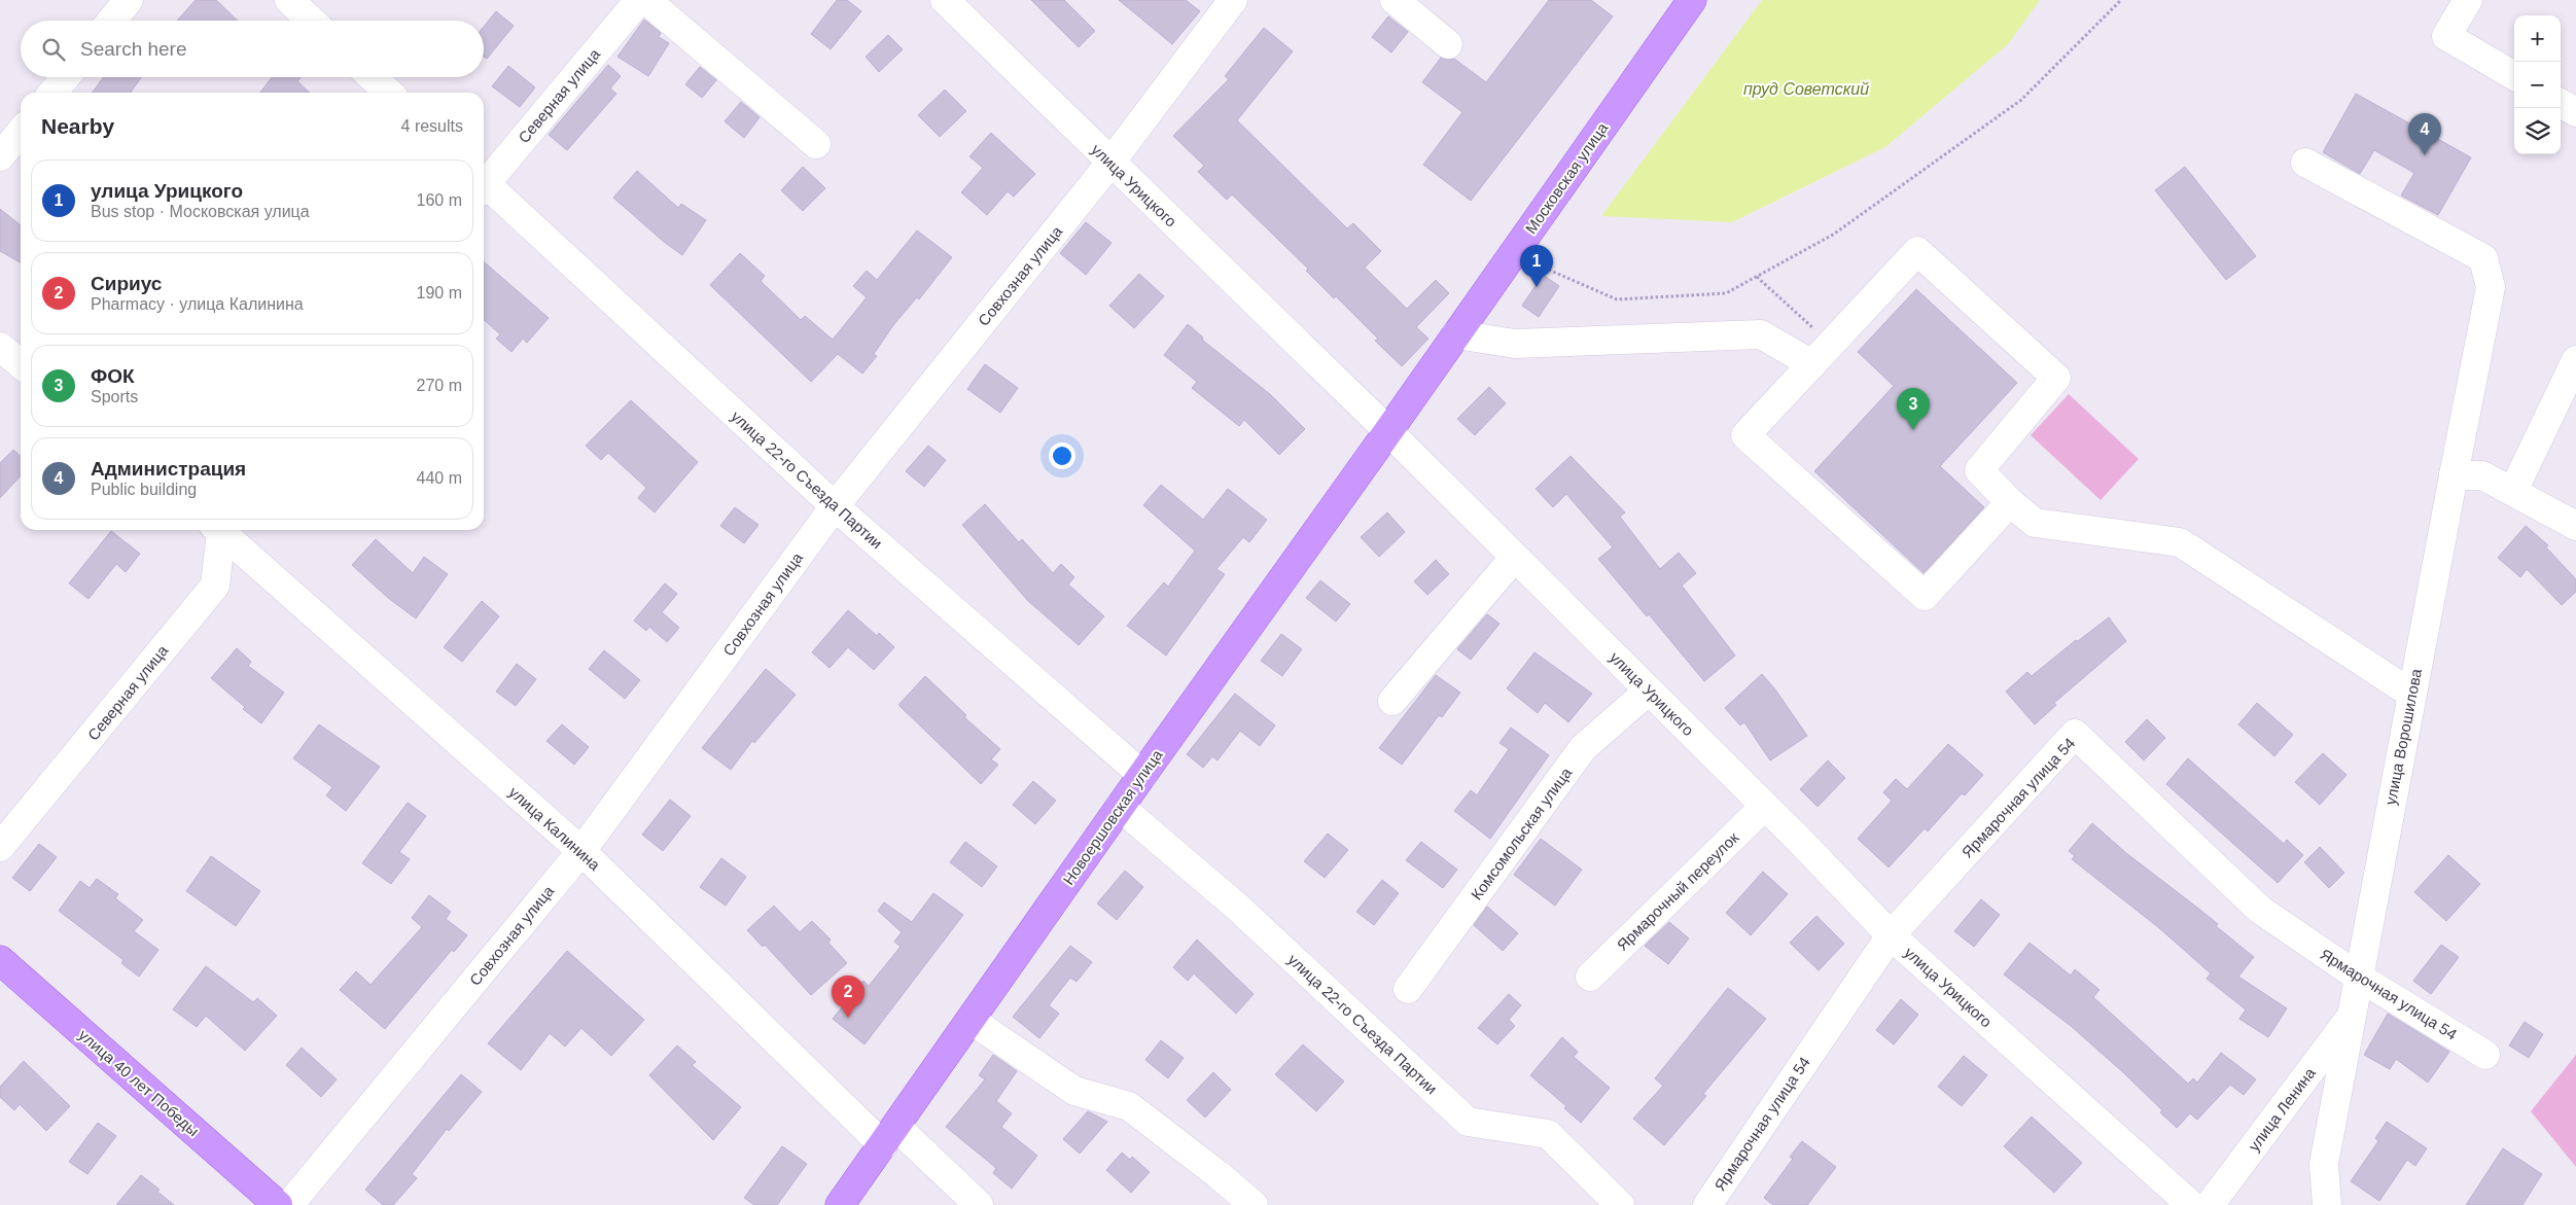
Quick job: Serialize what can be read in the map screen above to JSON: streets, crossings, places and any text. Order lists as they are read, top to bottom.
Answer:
{
  "streets": {
    "main road": ["Московская улица", "Новоершовская улица", "улица 40 лет Победы"],
    "street": [
      "Северная улица",
      "улица Урицкого",
      "Совхозная улица",
      "улица 22-го Съезда Партии",
      "улица Ворошилова",
      "Ярмарочная улица 54",
      "улица Калинина",
      "Комсомольская улица",
      "Ярмарочный переулок",
      "улица Ленина"
    ]
  },
  "crossings": [
    ["Московская улица", "улица Урицкого"],
    ["Московская улица", "Новоершовская улица"],
    ["улица Урицкого", "Совхозная улица"],
    ["улица Урицкого", "Ярмарочная улица 54"],
    ["улица Урицкого", "Новоершовская улица"],
    ["улица Урицкого", "Комсомольская улица"],
    ["улица Урицкого", "Ярмарочный переулок"],
    ["Совхозная улица", "улица 22-го Съезда Партии"],
    ["Совхозная улица", "улица Калинина"],
    ["улица 22-го Съезда Партии", "Новоершовская улица"],
    ["улица Ворошилова", "Ярмарочная улица 54"],
    ["улица Ворошилова", "улица Ленина"],
    ["Новоершовская улица", "улица Калинина"]
  ],
  "water": ["пруд Советский"],
  "page": {
    "map_buttons": ["+", "−"],
    "search": "Search here",
    "heading": ["Nearby", "4 results"],
    "pins": [
      "4",
      "1",
      "3",
      "2"
    ],
    "list": [
      {
        "mark": "1",
        "name": "улица Урицкого",
        "note": "Bus stop · Московская улица",
        "value": "160 m"
      },
      {
        "mark": "2",
        "name": "Сириус",
        "note": "Pharmacy · улица Калинина",
        "value": "190 m"
      },
      {
        "mark": "3",
        "name": "ФОК",
        "note": "Sports",
        "value": "270 m"
      },
      {
        "mark": "4",
        "name": "Администрация",
        "note": "Public building",
        "value": "440 m"
      }
    ]
  }
}
